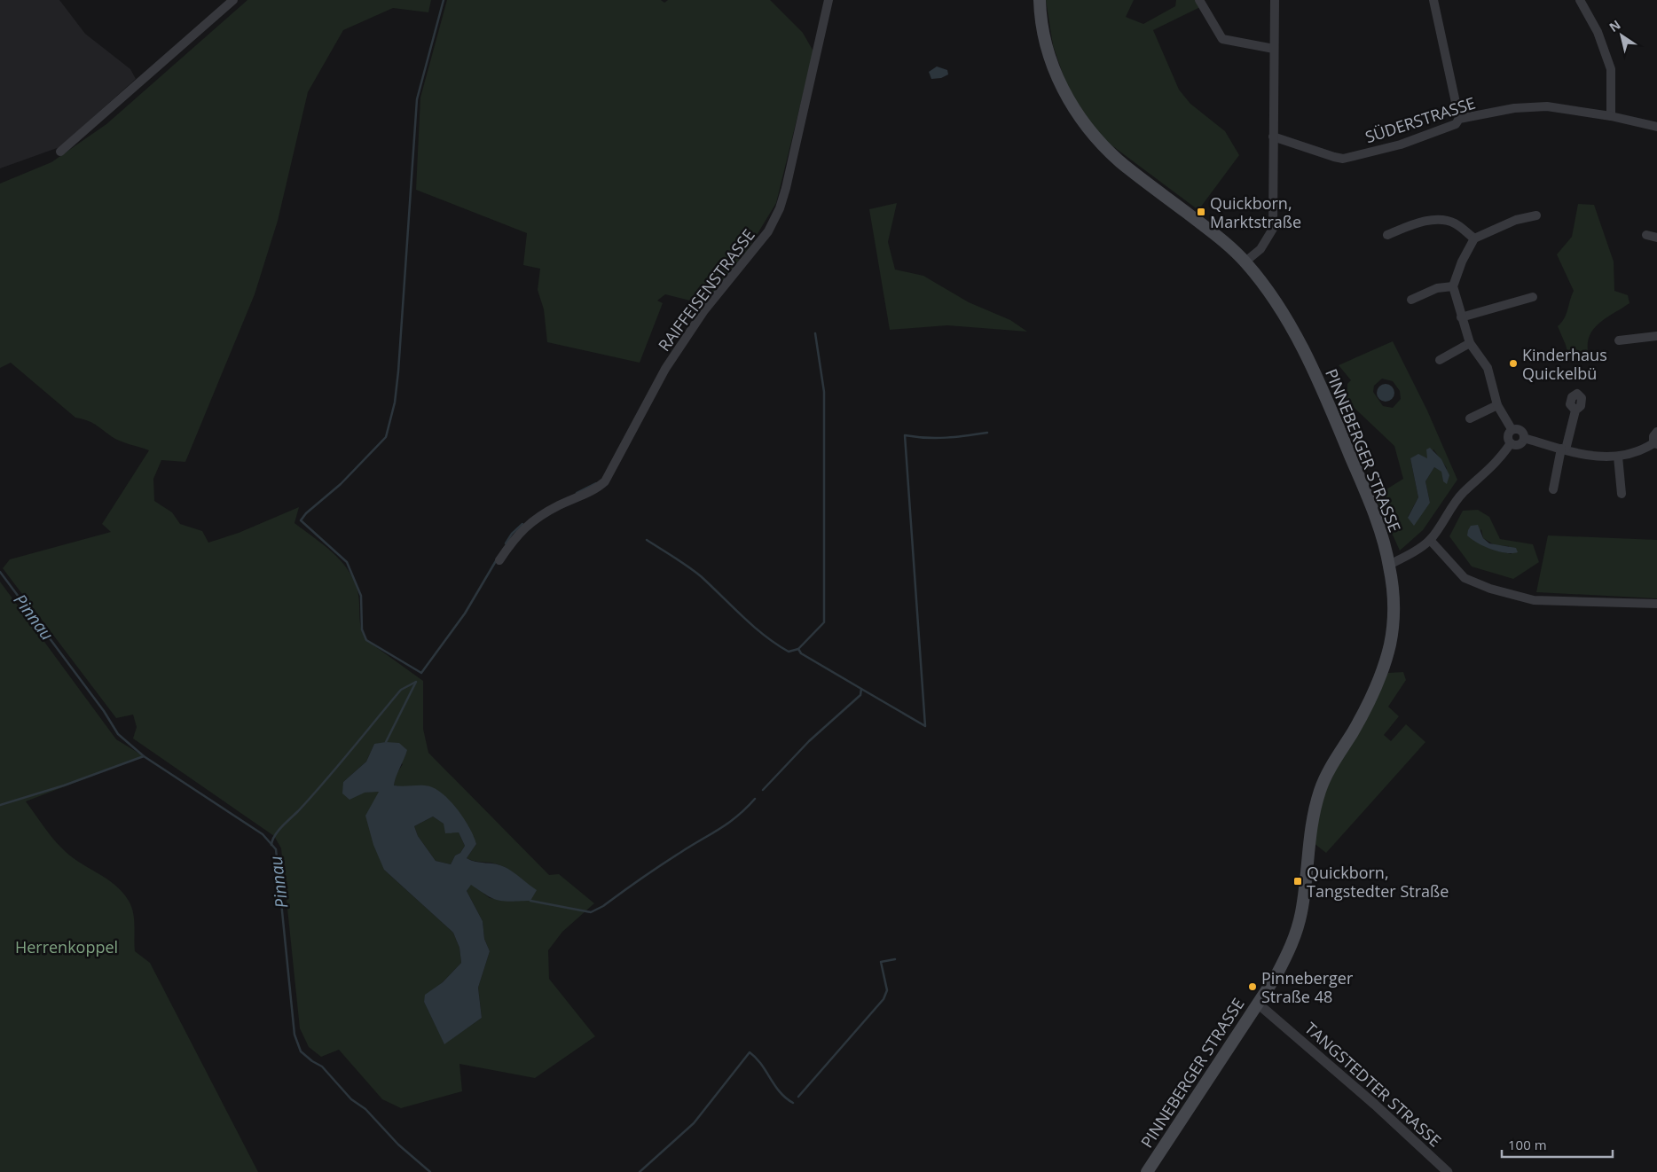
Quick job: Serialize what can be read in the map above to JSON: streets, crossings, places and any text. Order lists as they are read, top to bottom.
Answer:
{
  "streets": {
    "main road": ["PINNEBERGER STRASSE"],
    "street": ["SÜDERSTRASSE", "RAIFFEISENSTRASSE", "TANGSTEDTER STRASSE"]
  },
  "crossings": [
    ["PINNEBERGER STRASSE", "TANGSTEDTER STRASSE"]
  ],
  "water": ["Pinnau"],
  "parks": ["Herrenkoppel"],
  "places": {
    "transit": ["Quickborn, Marktstraße", "Quickborn, Tangstedter Straße"],
    "other": ["Kinderhaus Quickelbü", "Pinneberger Straße 48"]
  },
  "scale_bar": "100 m",
  "north": "top left"
}
